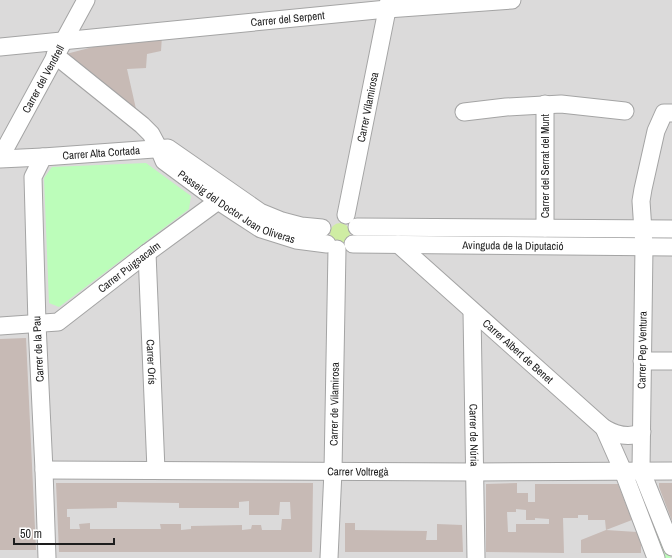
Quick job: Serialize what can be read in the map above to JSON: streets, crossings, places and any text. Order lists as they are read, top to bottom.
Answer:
{
  "streets": {
    "street": [
      "Carrer del Serpent",
      "Carrer del Vendrell",
      "Carrer Vilamirosa",
      "Carrer Alta Cortada",
      "Carrer del Serrat del Munt",
      "Passeig del Doctor Joan Oliveras",
      "Avinguda de la Diputació",
      "Carrer Puigsacalm",
      "Carrer de la Pau",
      "Carrer Pep Ventura",
      "Carrer Albert de Benet",
      "Carrer Orís",
      "Carrer de Vilamirosa",
      "Carrer de Núria",
      "Carrer Voltregà"
    ]
  },
  "crossings": [
    ["Carrer del Serpent", "Carrer del Vendrell"],
    ["Carrer del Serpent", "Carrer Vilamirosa"],
    ["Carrer del Serpent", "Passeig del Doctor Joan Oliveras"],
    ["Carrer del Vendrell", "Carrer Alta Cortada"],
    ["Carrer del Vendrell", "Passeig del Doctor Joan Oliveras"],
    ["Carrer Vilamirosa", "Passeig del Doctor Joan Oliveras"],
    ["Carrer Vilamirosa", "Avinguda de la Diputació"],
    ["Carrer Vilamirosa", "Carrer de Vilamirosa"],
    ["Carrer Alta Cortada", "Passeig del Doctor Joan Oliveras"],
    ["Carrer del Serrat del Munt", "Avinguda de la Diputació"],
    ["Passeig del Doctor Joan Oliveras", "Avinguda de la Diputació"],
    ["Passeig del Doctor Joan Oliveras", "Carrer Puigsacalm"],
    ["Passeig del Doctor Joan Oliveras", "Carrer de Vilamirosa"],
    ["Avinguda de la Diputació", "Carrer Pep Ventura"],
    ["Avinguda de la Diputació", "Carrer Albert de Benet"],
    ["Avinguda de la Diputació", "Carrer de Vilamirosa"],
    ["Carrer Puigsacalm", "Carrer de la Pau"],
    ["Carrer Puigsacalm", "Carrer Orís"],
    ["Carrer de la Pau", "Carrer Voltregà"],
    ["Carrer Pep Ventura", "Carrer Voltregà"],
    ["Carrer Albert de Benet", "Carrer de Núria"],
    ["Carrer Albert de Benet", "Carrer Voltregà"],
    ["Carrer Orís", "Carrer Voltregà"],
    ["Carrer de Vilamirosa", "Carrer Voltregà"],
    ["Carrer de Núria", "Carrer Voltregà"]
  ],
  "scale_bar": "50 m"
}
